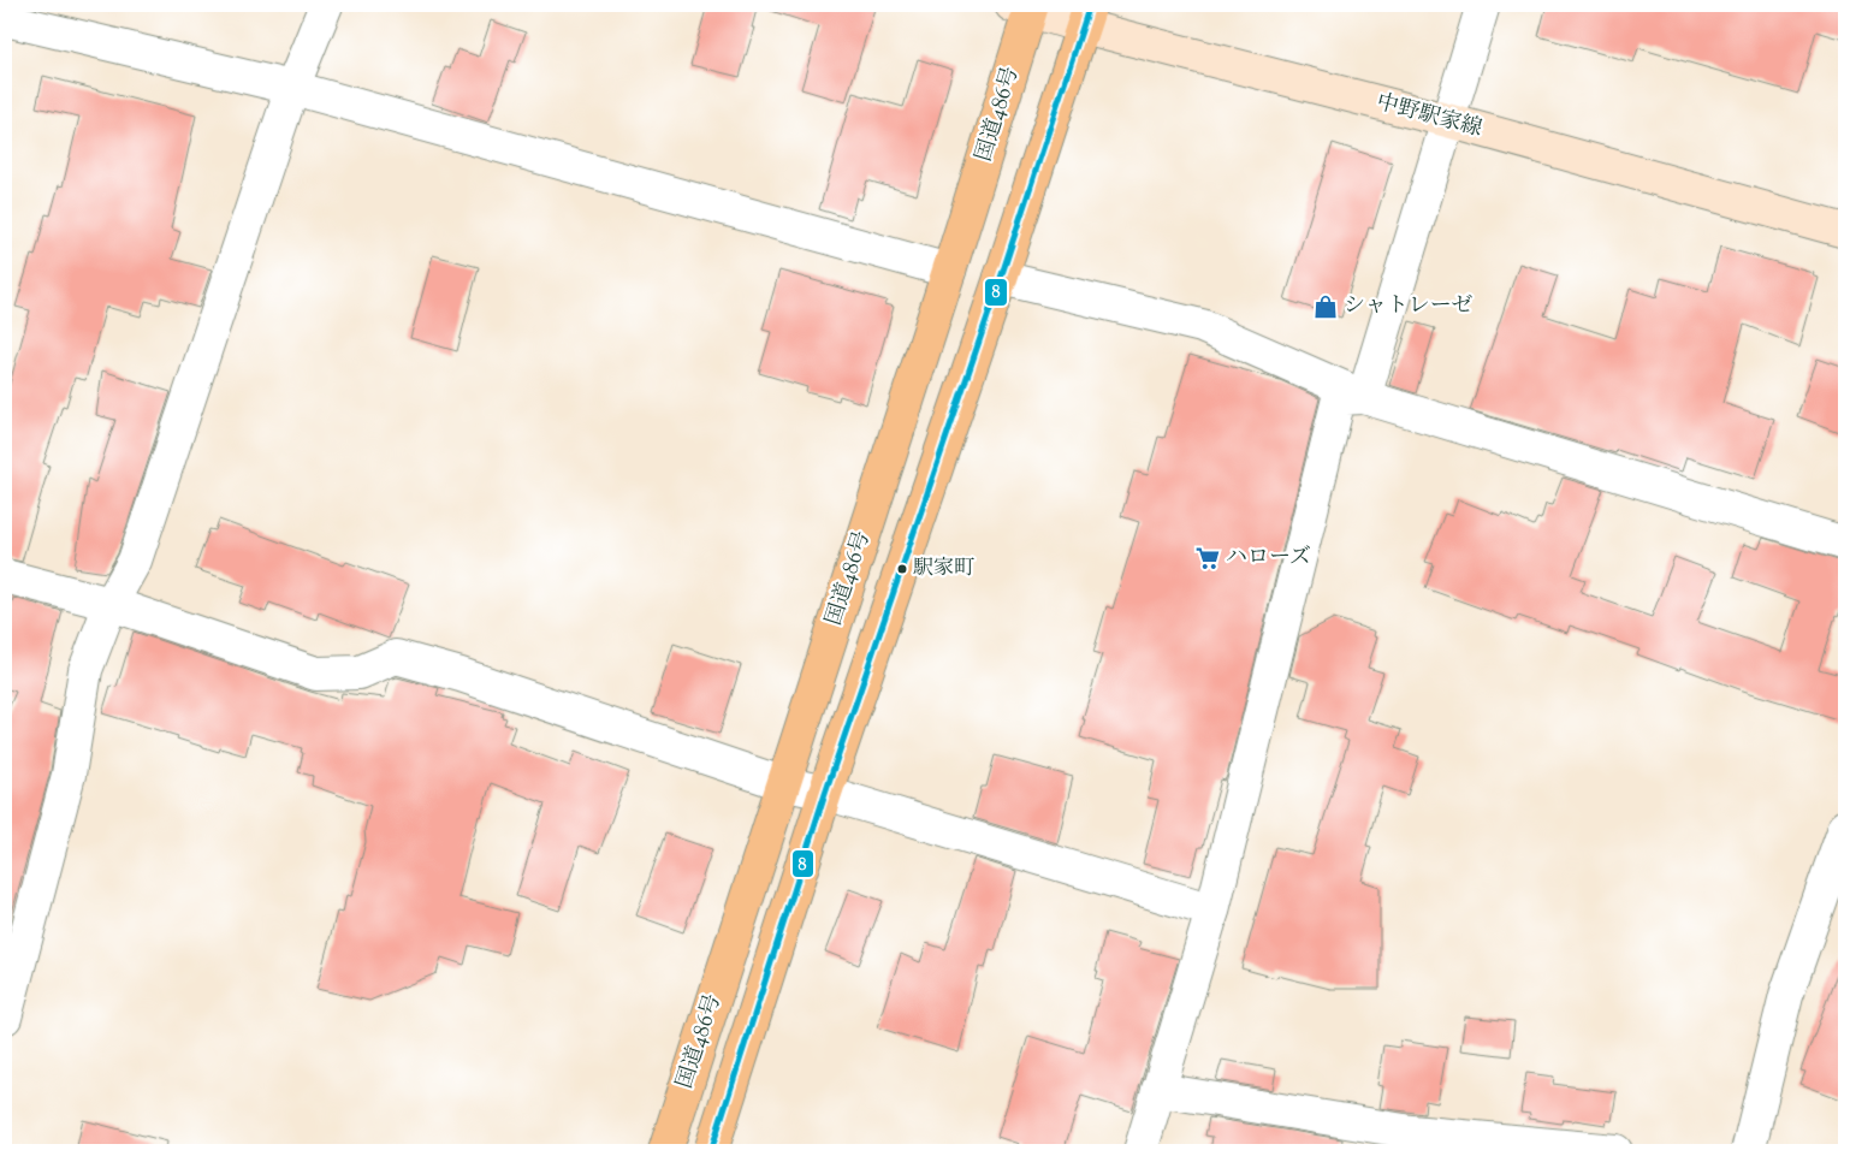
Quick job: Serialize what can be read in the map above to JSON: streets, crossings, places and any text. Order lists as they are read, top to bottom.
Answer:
{
  "streets": {
    "highway": ["国道486号"],
    "main road": ["中野駅家線"]
  },
  "crossings": [
    ["国道486号", "中野駅家線"]
  ],
  "places": {
    "shop": ["シャトレーゼ"],
    "supermarket": ["ハローズ"],
    "other": ["駅家町"]
  },
  "lines": ["transit line 8"]
}
